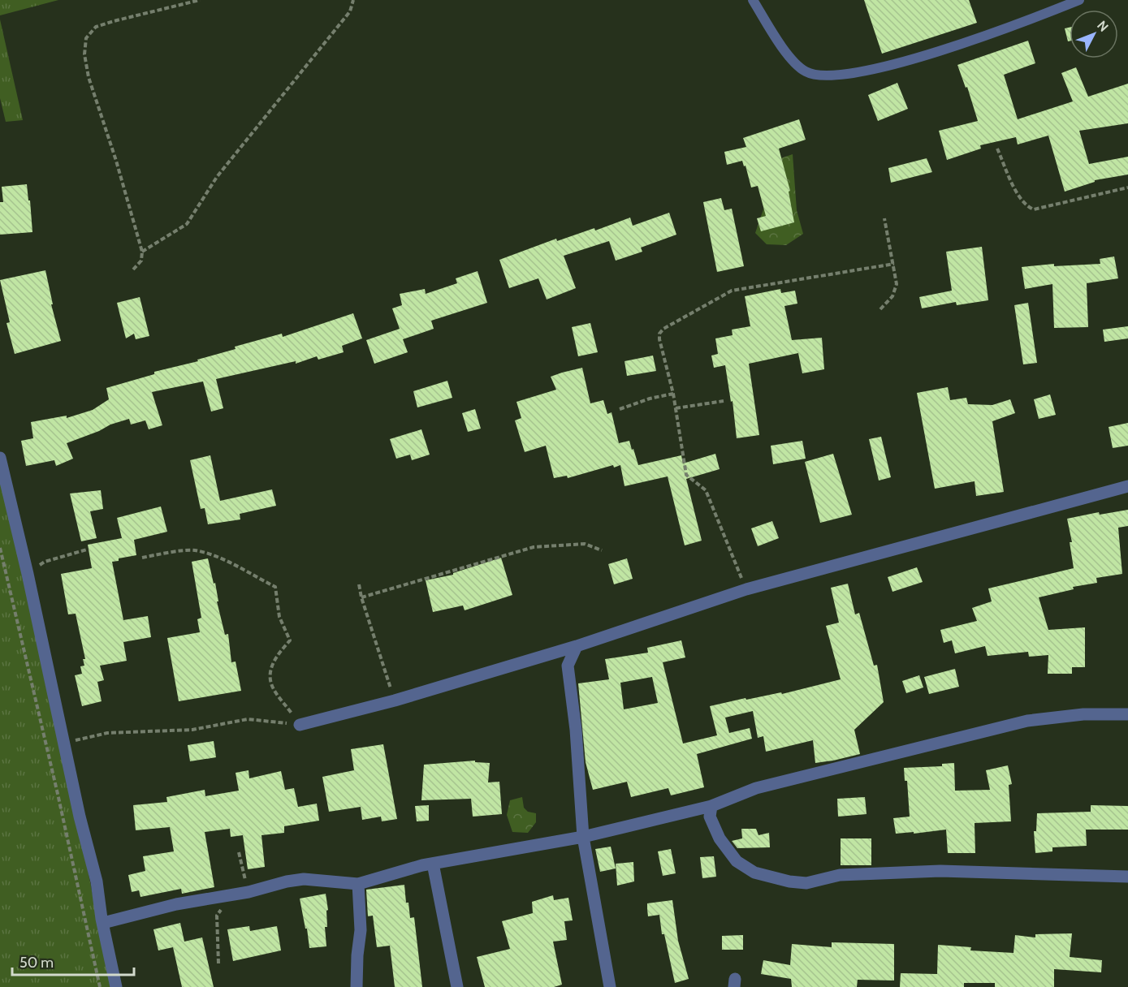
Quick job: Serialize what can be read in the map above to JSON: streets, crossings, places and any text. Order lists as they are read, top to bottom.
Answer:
{
  "scale_bar": "50 m",
  "north": "top right"
}
